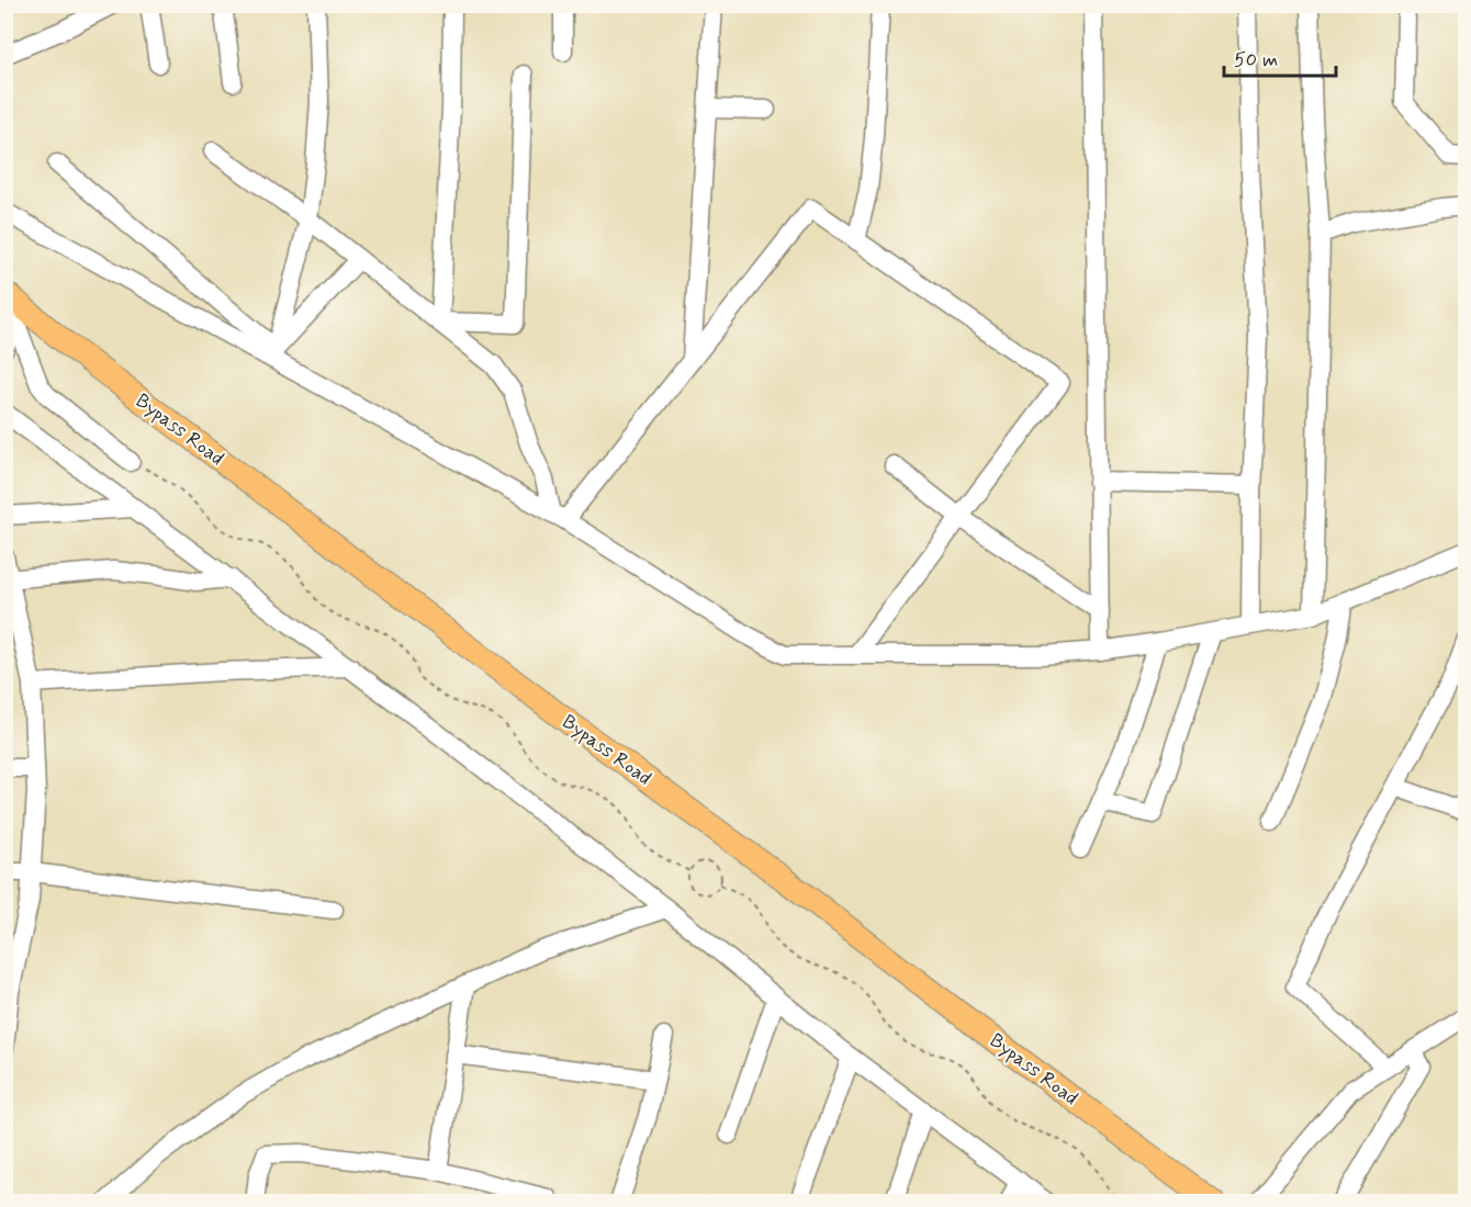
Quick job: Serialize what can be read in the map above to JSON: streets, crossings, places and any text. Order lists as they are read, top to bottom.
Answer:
{
  "streets": {
    "main road": ["Bypass Road"]
  },
  "scale_bar": "50 m"
}
